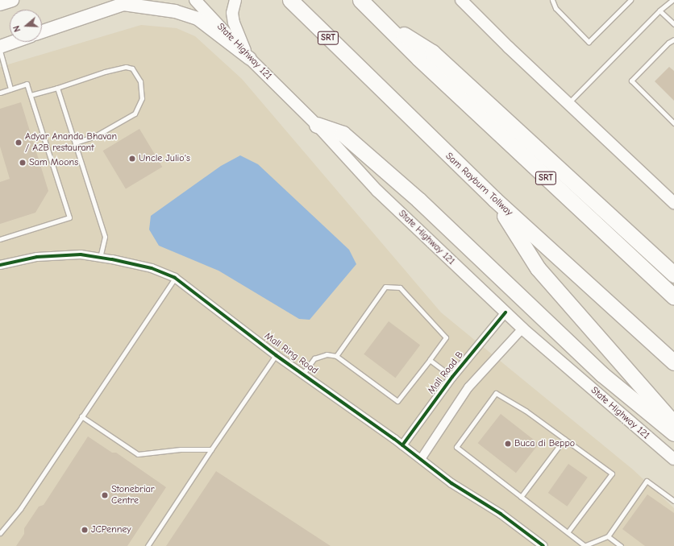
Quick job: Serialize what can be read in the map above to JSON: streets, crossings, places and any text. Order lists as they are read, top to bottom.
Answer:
{
  "streets": {
    "highway": ["SRT", "Sam Rayburn Tollway"],
    "main road": ["State Highway 121"],
    "street": ["Mall Ring Road", "Mall Road B"]
  },
  "crossings": [
    ["State Highway 121", "Mall Road B"],
    ["Mall Ring Road", "Mall Road B"]
  ],
  "places": [
    "Adyar Ananda Bhavan / A2B restaurant",
    "Uncle Julio's",
    "Sam Moons",
    "Buca di Beppo",
    "Stonebriar Centre",
    "JCPenney"
  ],
  "north": "left"
}
